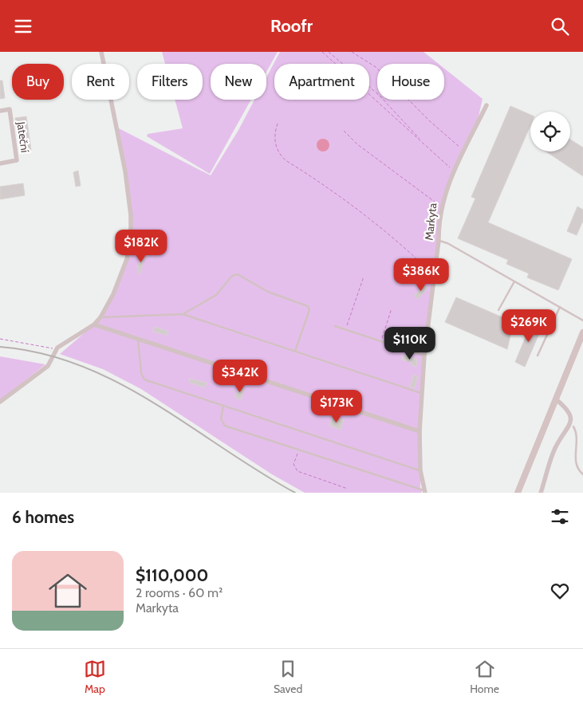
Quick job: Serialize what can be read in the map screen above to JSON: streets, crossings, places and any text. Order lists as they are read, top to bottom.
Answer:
{
  "streets": {
    "street": ["Jateční", "Markyta"]
  },
  "page": {
    "header": "Roofr",
    "chip": [
      "Buy",
      "Rent",
      "Filters",
      "New",
      "Apartment",
      "House"
    ],
    "price": [
      "$182K",
      "$386K",
      "$269K",
      "$110K",
      "$342K",
      "$173K"
    ],
    "heading": "6 homes",
    "list": [
      {
        "name": "$110,000",
        "note": "2 rooms · 60 m² · Markyta"
      }
    ],
    "tabs": ["Map", "Saved", "Home"]
  }
}
